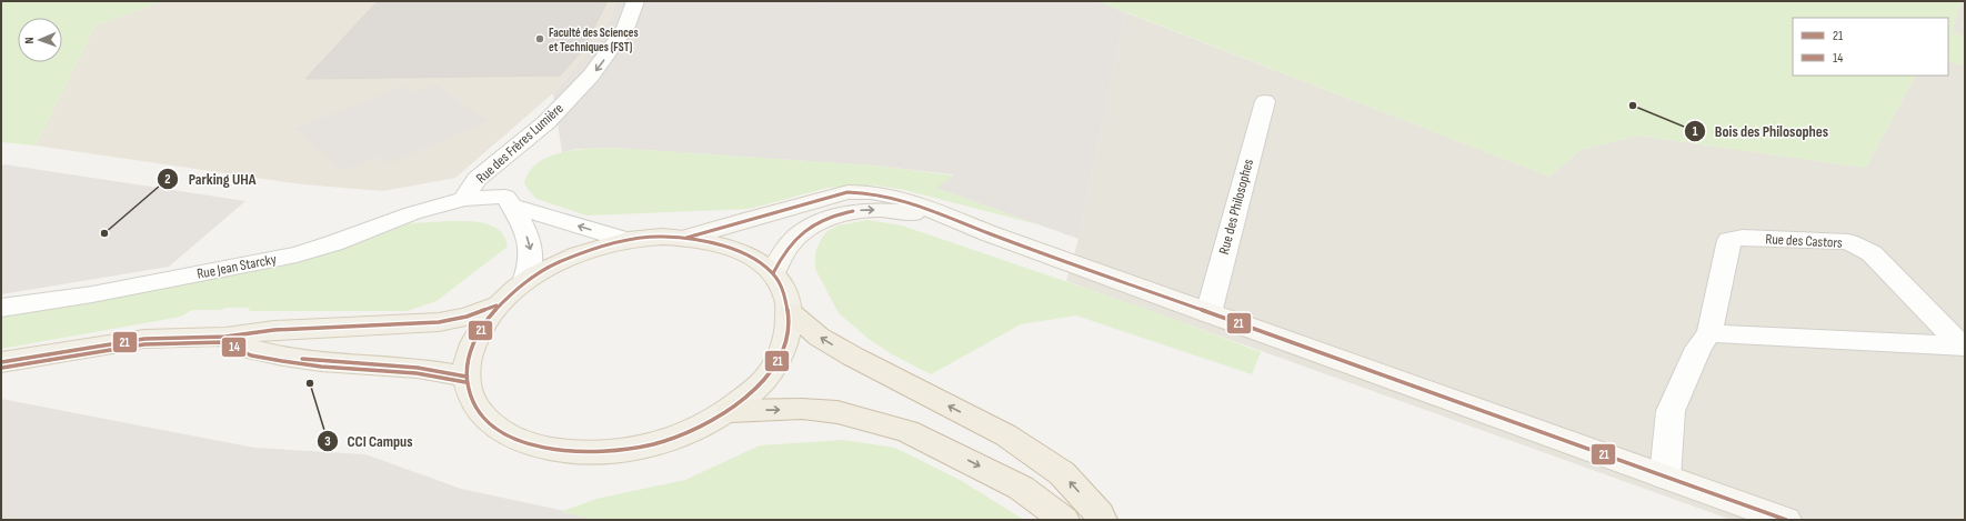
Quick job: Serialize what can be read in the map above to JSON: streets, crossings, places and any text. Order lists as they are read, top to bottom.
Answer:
{
  "streets": {
    "street": [
      "Rue des Frères Lumière",
      "Rue des Philosophes",
      "Rue des Castors",
      "Rue Jean Starcky"
    ]
  },
  "crossings": [
    ["Rue des Frères Lumière", "Rue Jean Starcky"]
  ],
  "one_way": ["Rue des Frères Lumière"],
  "places": [
    "Faculté des Sciences et Techniques (FST)",
    "Bois des Philosophes",
    "Parking UHA",
    "CCI Campus"
  ],
  "lines": ["transit line 21", "transit line 14"],
  "legend": ["21", "14"],
  "north": "left"
}
